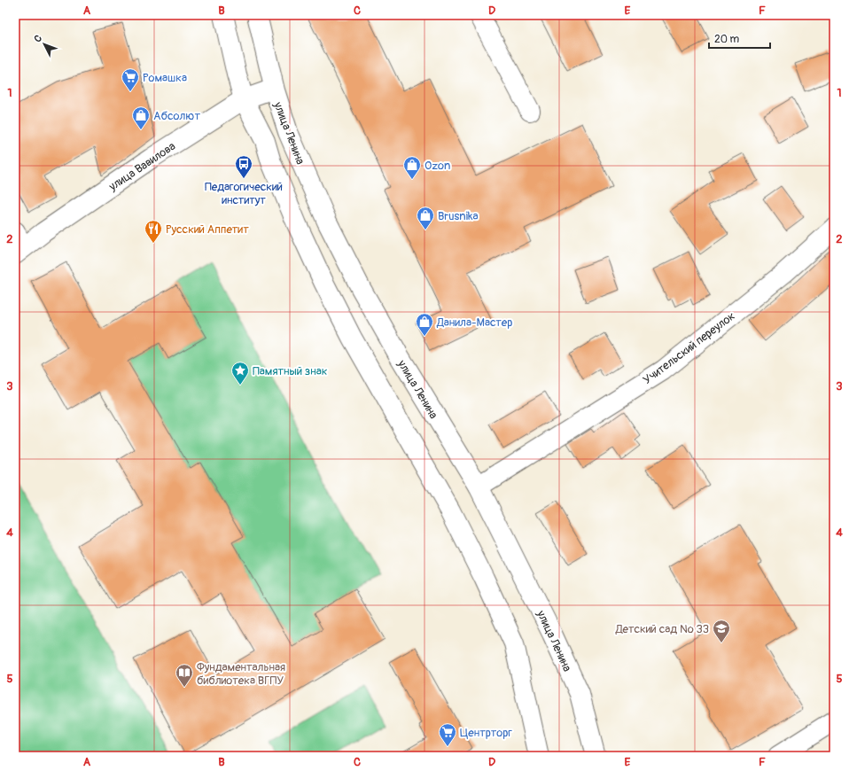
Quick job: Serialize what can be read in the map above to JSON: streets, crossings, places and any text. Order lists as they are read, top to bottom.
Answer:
{
  "streets": {
    "main road": ["улица Ленина", "улица Вавилова", "Учительский переулок"]
  },
  "crossings": [
    ["улица Ленина", "улица Вавилова"],
    ["улица Ленина", "Учительский переулок"]
  ],
  "places": {
    "supermarket": ["Ромашка", "Центрторг"],
    "shop": [
      "Абсолют",
      "Ozon",
      "Brusnika",
      "Данила-Мастер"
    ],
    "bus stop": ["Педагогический институт"],
    "restaurant": ["Русский Аппетит"],
    "place": ["Памятный знак"],
    "school or university": ["Детский сад № 33"],
    "library": ["Фундаментальная библиотека ВГПУ"]
  },
  "scale_bar": "20 m",
  "north": "top left",
  "grid": {
    "columns": [
      "A",
      "B",
      "C",
      "D",
      "E",
      "F"
    ],
    "rows": [
      "1",
      "2",
      "3",
      "4",
      "5"
    ]
  }
}
